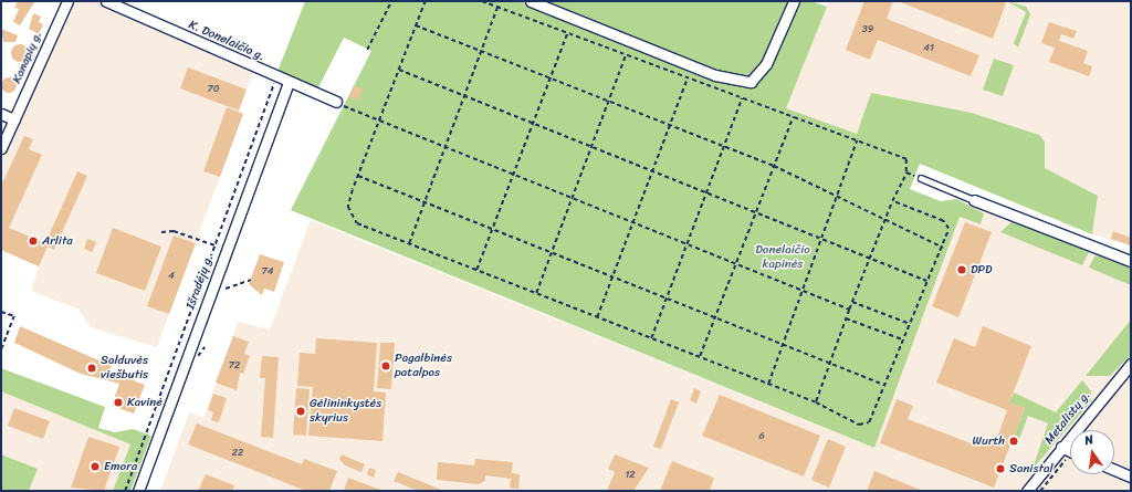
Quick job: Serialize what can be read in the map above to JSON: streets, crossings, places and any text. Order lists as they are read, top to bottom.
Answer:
{
  "streets": {
    "street": [
      "K. Donelaičio g.",
      "Kanapių g.",
      "Išradėjų g.",
      "Metalistų g."
    ]
  },
  "crossings": [
    ["K. Donelaičio g.", "Išradėjų g."]
  ],
  "parks": ["Donelaičio kapinės"],
  "places": [
    "Arlita",
    "DPD",
    "Pagalbinės patalpos",
    "Salduvės viešbutis",
    "Kavinė",
    "Gėlininkystės skyrius",
    "Wurth",
    "Emora",
    "Sanistal"
  ],
  "house_numbers": [
    "39",
    "41",
    "70",
    "74",
    "4",
    "72",
    "6",
    "22",
    "12"
  ],
  "north": "top"
}
